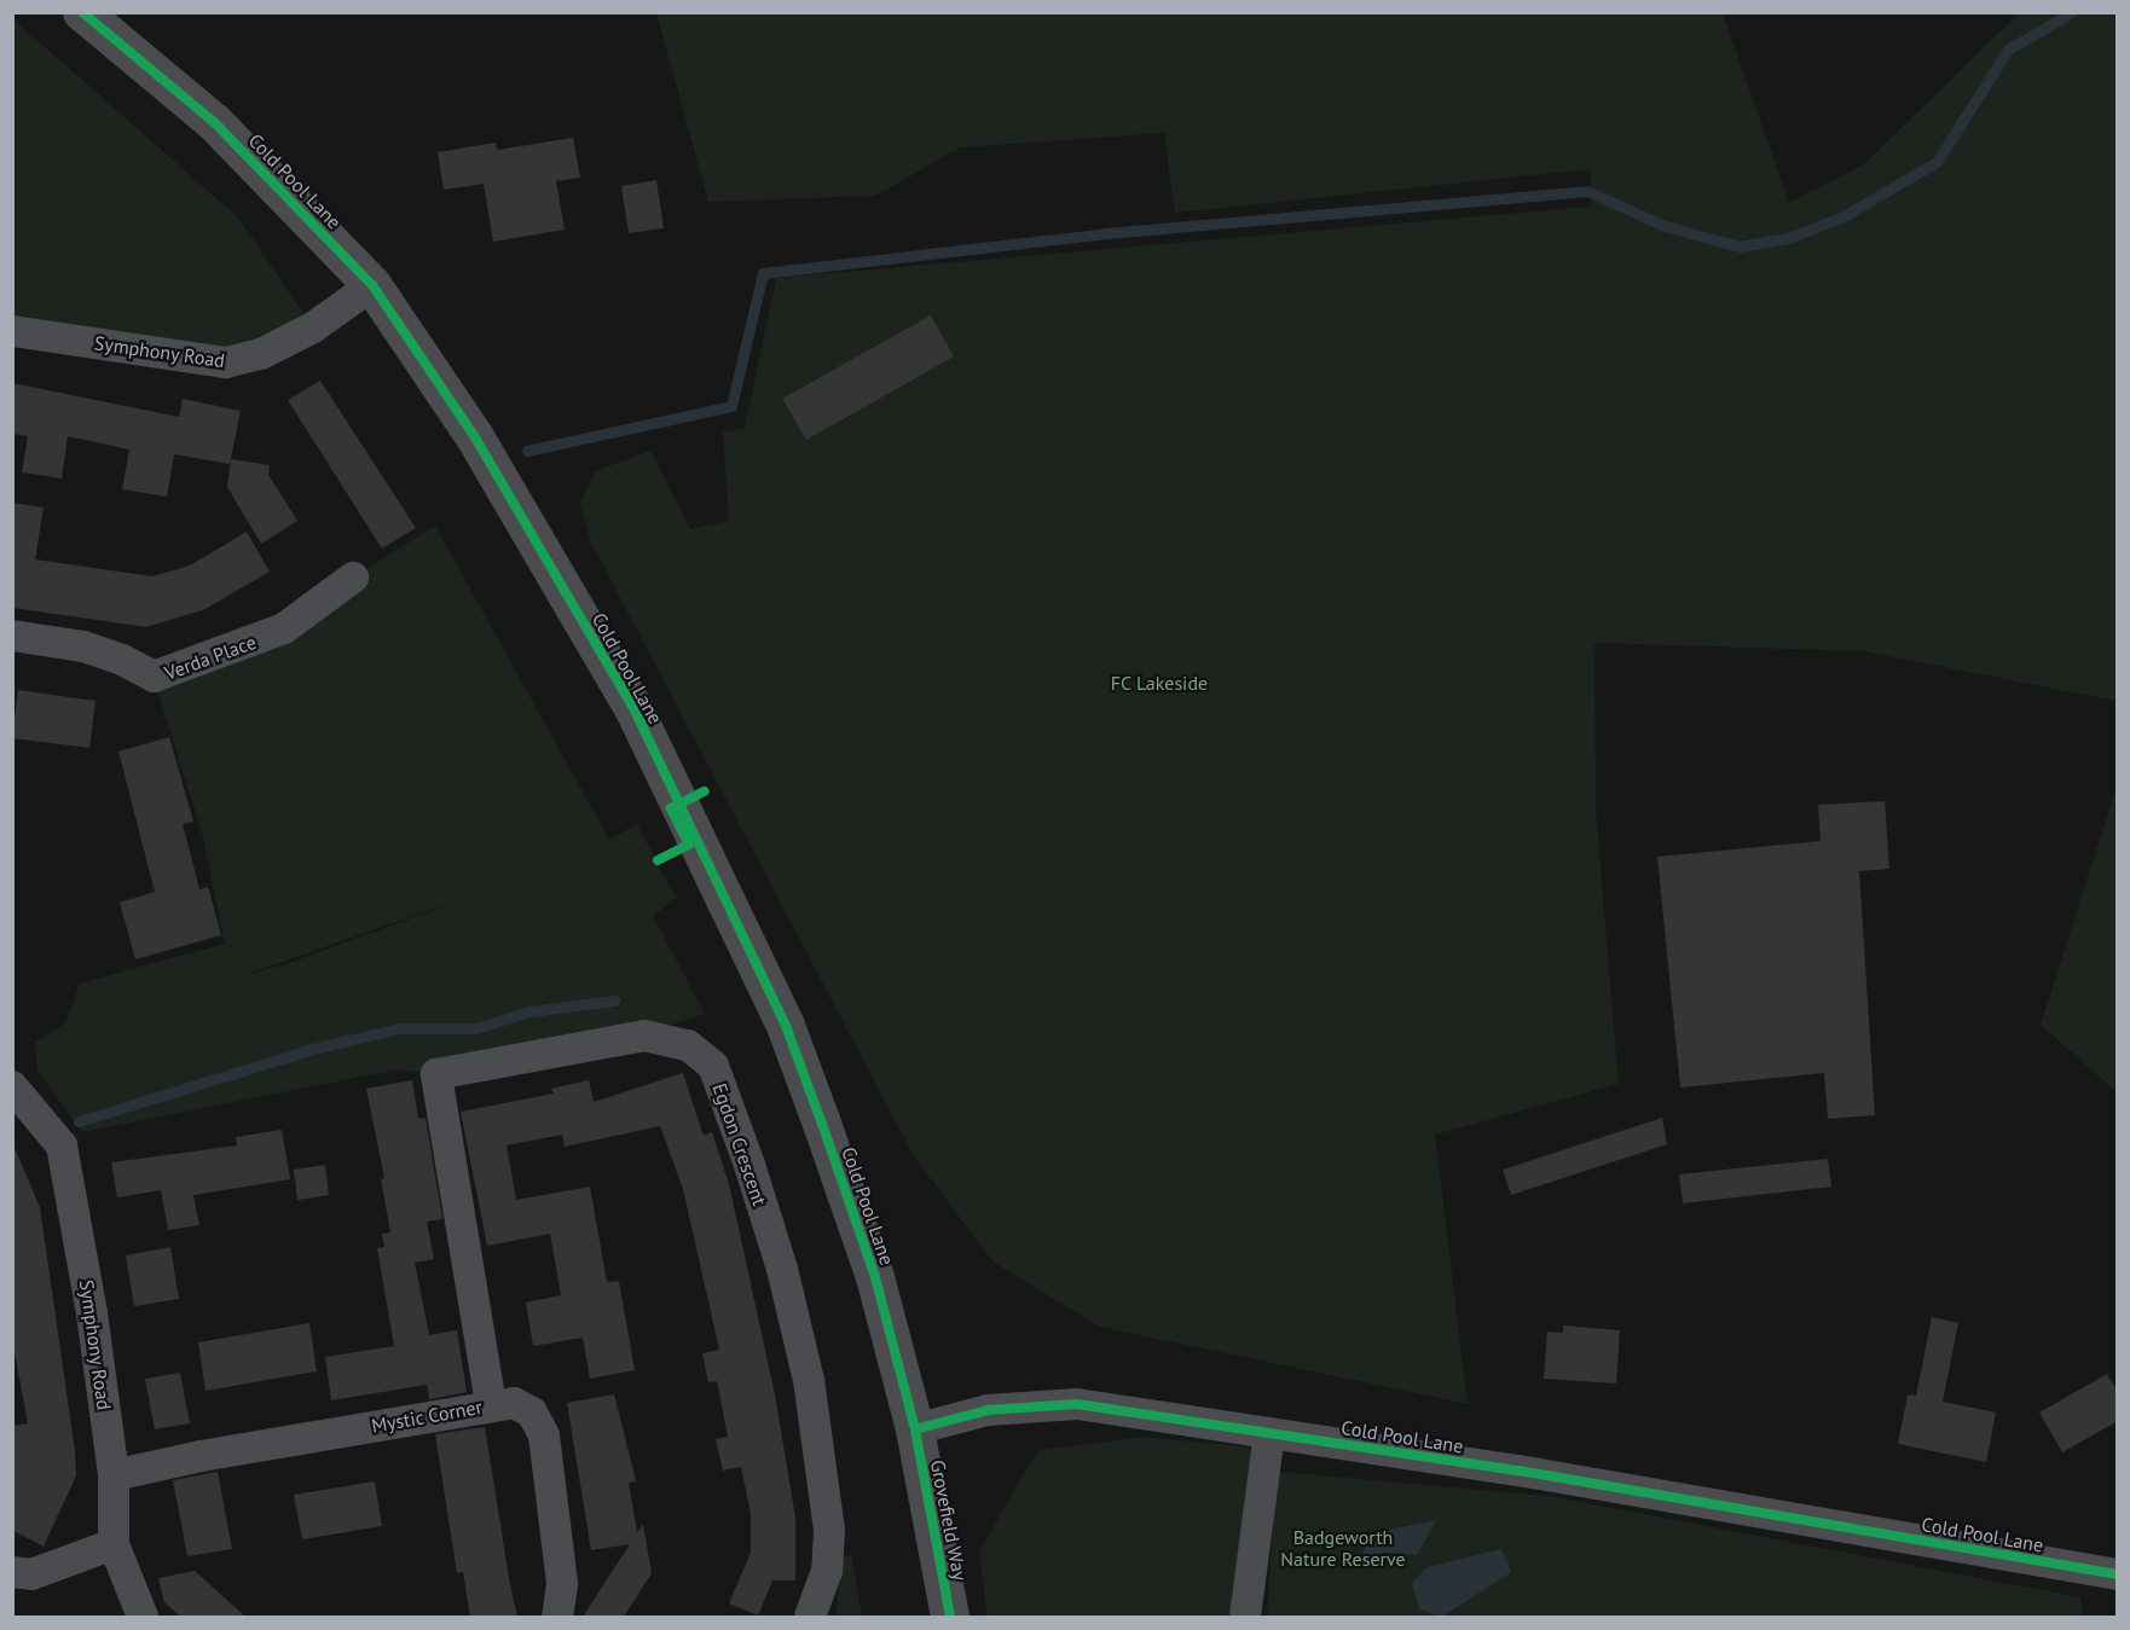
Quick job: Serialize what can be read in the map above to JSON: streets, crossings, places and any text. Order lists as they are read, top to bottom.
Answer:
{
  "streets": {
    "street": [
      "Cold Pool Lane",
      "Symphony Road",
      "Verda Place",
      "Egdon Crescent",
      "Mystic Corner",
      "Grovefield Way"
    ]
  },
  "crossings": [
    ["Cold Pool Lane", "Symphony Road"],
    ["Cold Pool Lane", "Grovefield Way"],
    ["Symphony Road", "Mystic Corner"],
    ["Egdon Crescent", "Mystic Corner"]
  ],
  "parks": ["FC Lakeside", "Badgeworth Nature Reserve"]
}
